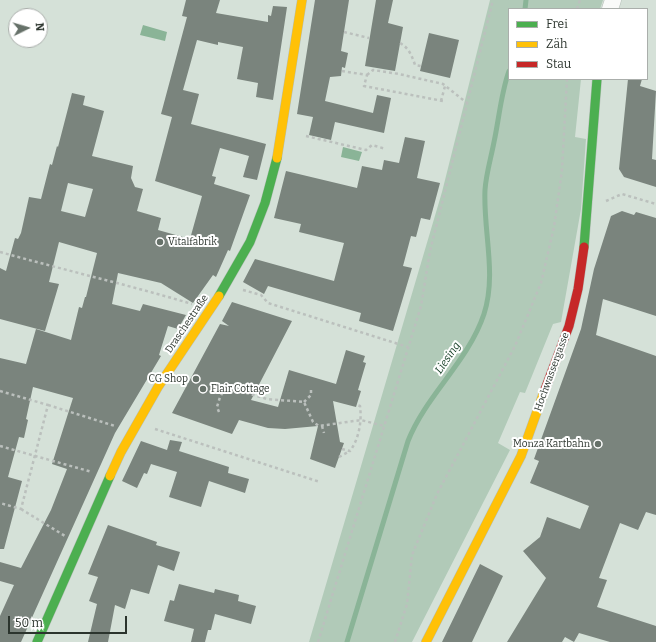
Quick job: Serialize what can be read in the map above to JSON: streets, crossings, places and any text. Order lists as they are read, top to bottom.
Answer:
{
  "streets": {
    "main road": ["Draschestraße", "Hochwassergasse"]
  },
  "water": ["Liesing"],
  "places": [
    "Vitalfabrik",
    "CG Shop",
    "Flair Cottage",
    "Monza Kartbahn"
  ],
  "legend": ["Frei", "Zäh", "Stau"],
  "scale_bar": "50 m",
  "north": "right"
}
